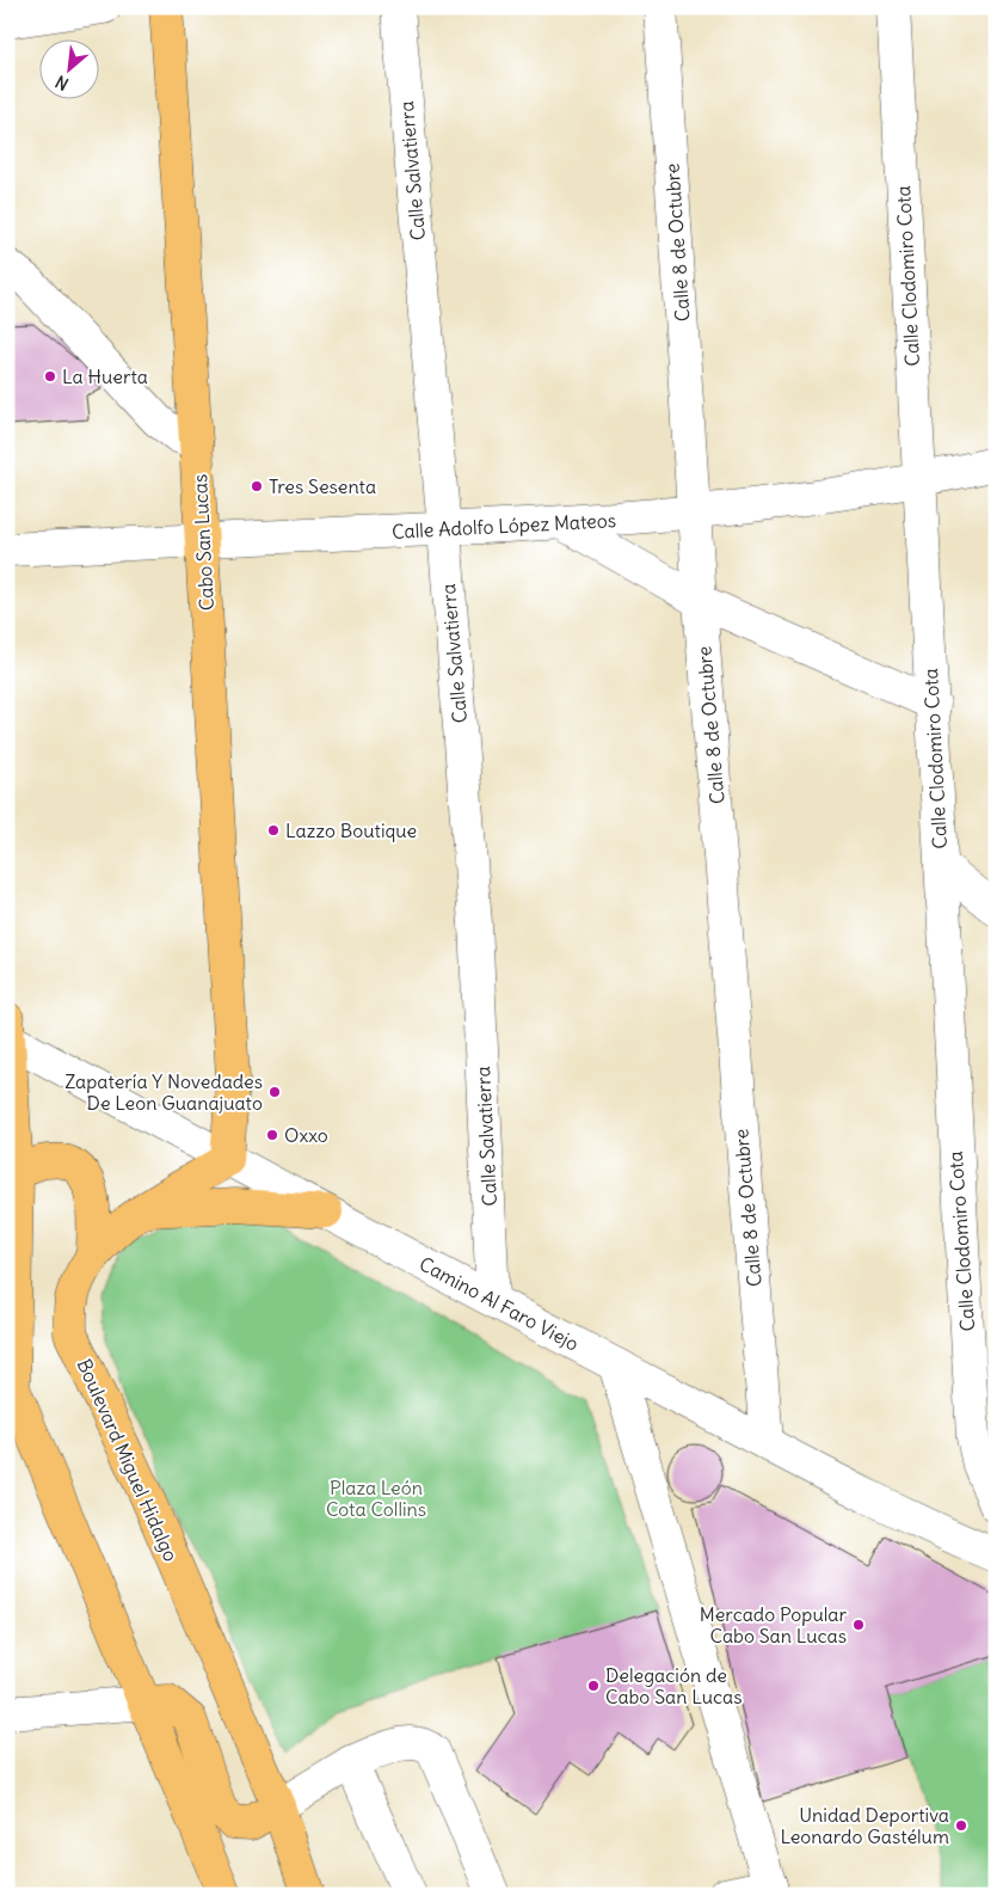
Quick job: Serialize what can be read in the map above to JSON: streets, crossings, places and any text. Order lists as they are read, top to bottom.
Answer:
{
  "streets": {
    "main road": ["Cabo San Lucas", "Boulevard Miguel Hidalgo"],
    "street": [
      "Calle Salvatierra",
      "Calle 8 de Octubre",
      "Calle Clodomiro Cota",
      "Calle Adolfo López Mateos",
      "Camino Al Faro Viejo"
    ]
  },
  "crossings": [
    ["Calle Salvatierra", "Calle Adolfo López Mateos"],
    ["Calle Salvatierra", "Camino Al Faro Viejo"],
    ["Calle 8 de Octubre", "Calle Adolfo López Mateos"],
    ["Calle 8 de Octubre", "Camino Al Faro Viejo"],
    ["Calle Clodomiro Cota", "Calle Adolfo López Mateos"],
    ["Calle Adolfo López Mateos", "Cabo San Lucas"],
    ["Cabo San Lucas", "Camino Al Faro Viejo"],
    ["Cabo San Lucas", "Boulevard Miguel Hidalgo"],
    ["Camino Al Faro Viejo", "Boulevard Miguel Hidalgo"]
  ],
  "parks": ["Plaza León Cota Collins"],
  "places": [
    "La Huerta",
    "Tres Sesenta",
    "Lazzo Boutique",
    "Zapatería Y Novedades De Leon Guanajuato",
    "Oxxo",
    "Mercado Popular Cabo San Lucas",
    "Delegación de Cabo San Lucas",
    "Unidad Deportiva Leonardo Gastélum"
  ],
  "north": "bottom left"
}
